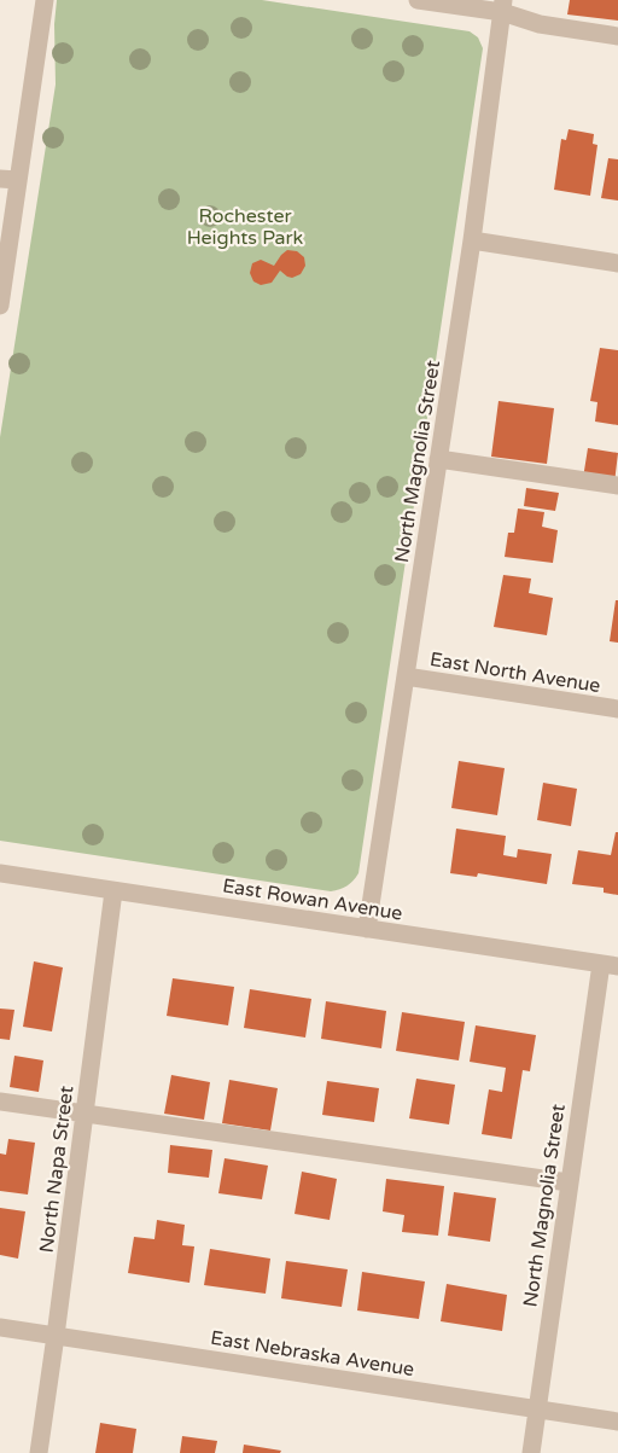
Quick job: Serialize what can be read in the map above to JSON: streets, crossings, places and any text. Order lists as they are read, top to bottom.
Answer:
{
  "streets": {
    "street": [
      "North Magnolia Street",
      "East North Avenue",
      "East Rowan Avenue",
      "North Napa Street",
      "East Nebraska Avenue"
    ]
  },
  "crossings": [
    ["North Magnolia Street", "East North Avenue"],
    ["North Magnolia Street", "East Rowan Avenue"],
    ["North Magnolia Street", "East Nebraska Avenue"],
    ["East Rowan Avenue", "North Napa Street"],
    ["North Napa Street", "East Nebraska Avenue"]
  ],
  "parks": ["Rochester Heights Park"]
}
